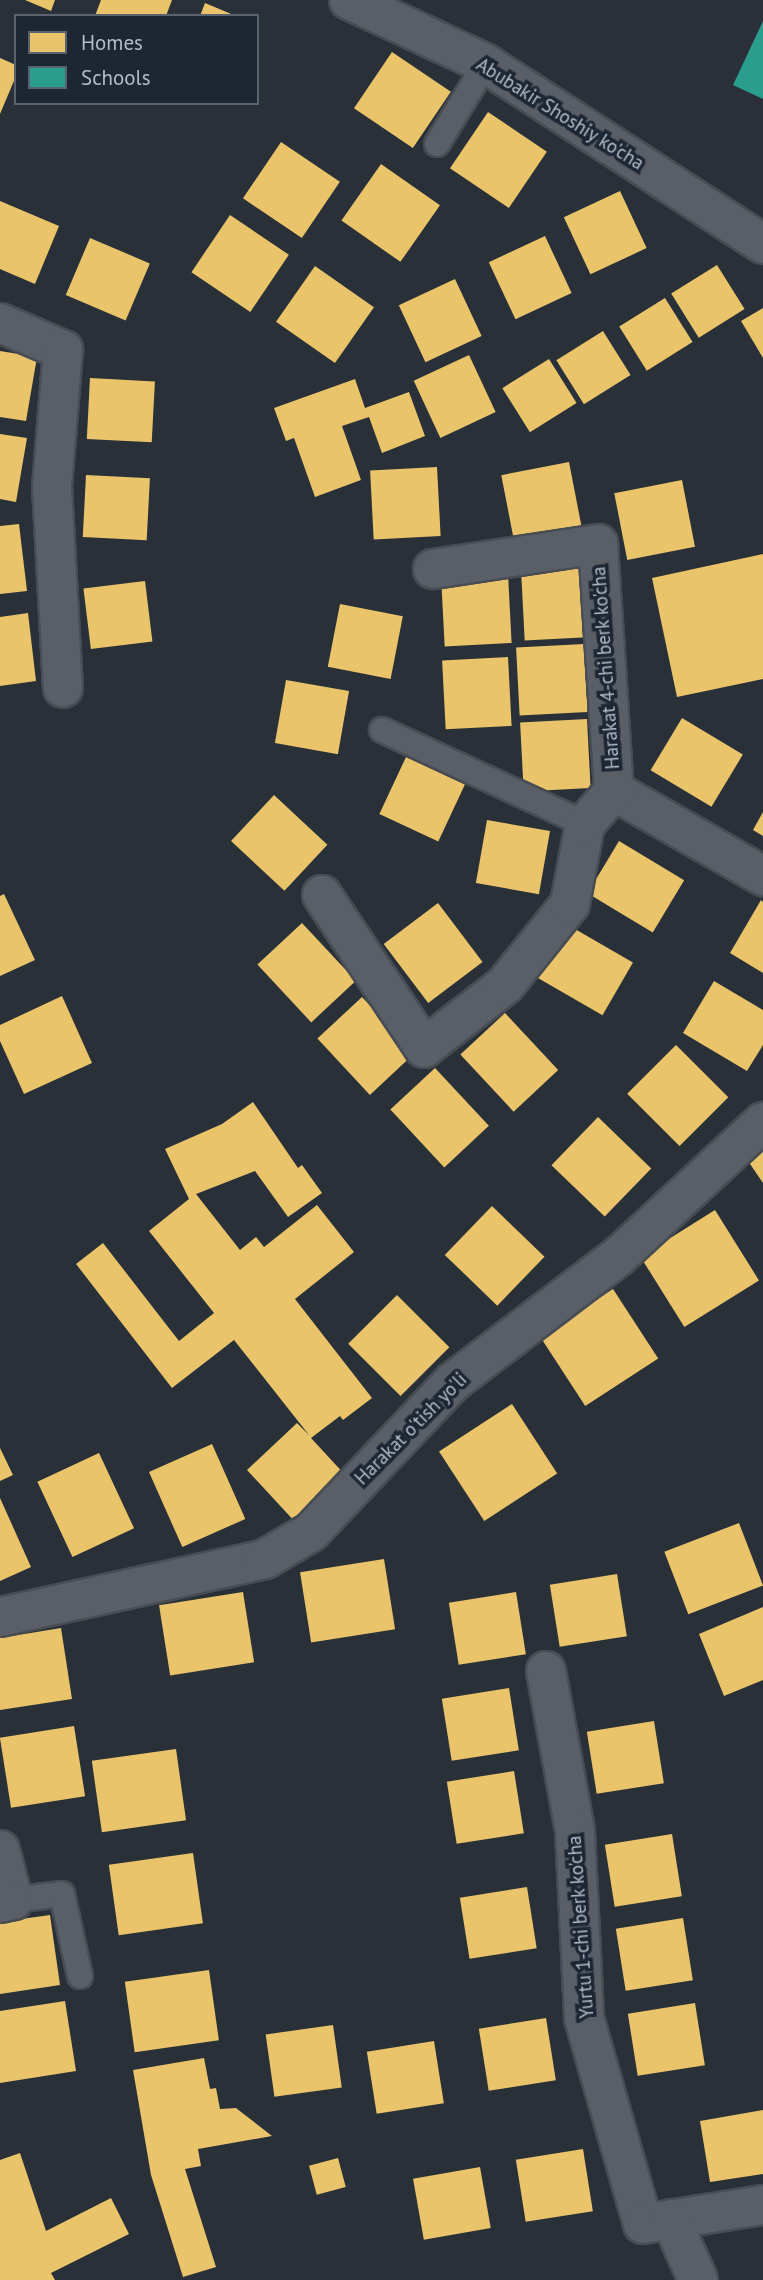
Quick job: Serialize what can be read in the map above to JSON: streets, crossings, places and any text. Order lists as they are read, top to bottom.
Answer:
{
  "streets": {
    "street": [
      "Abubakir Shoshiy ko'cha",
      "Harakat 4-chi berk ko'cha",
      "Harakat o'tish yo'li",
      "Yurtu 1-chi berk ko'cha"
    ]
  },
  "legend": ["Homes", "Schools"]
}
